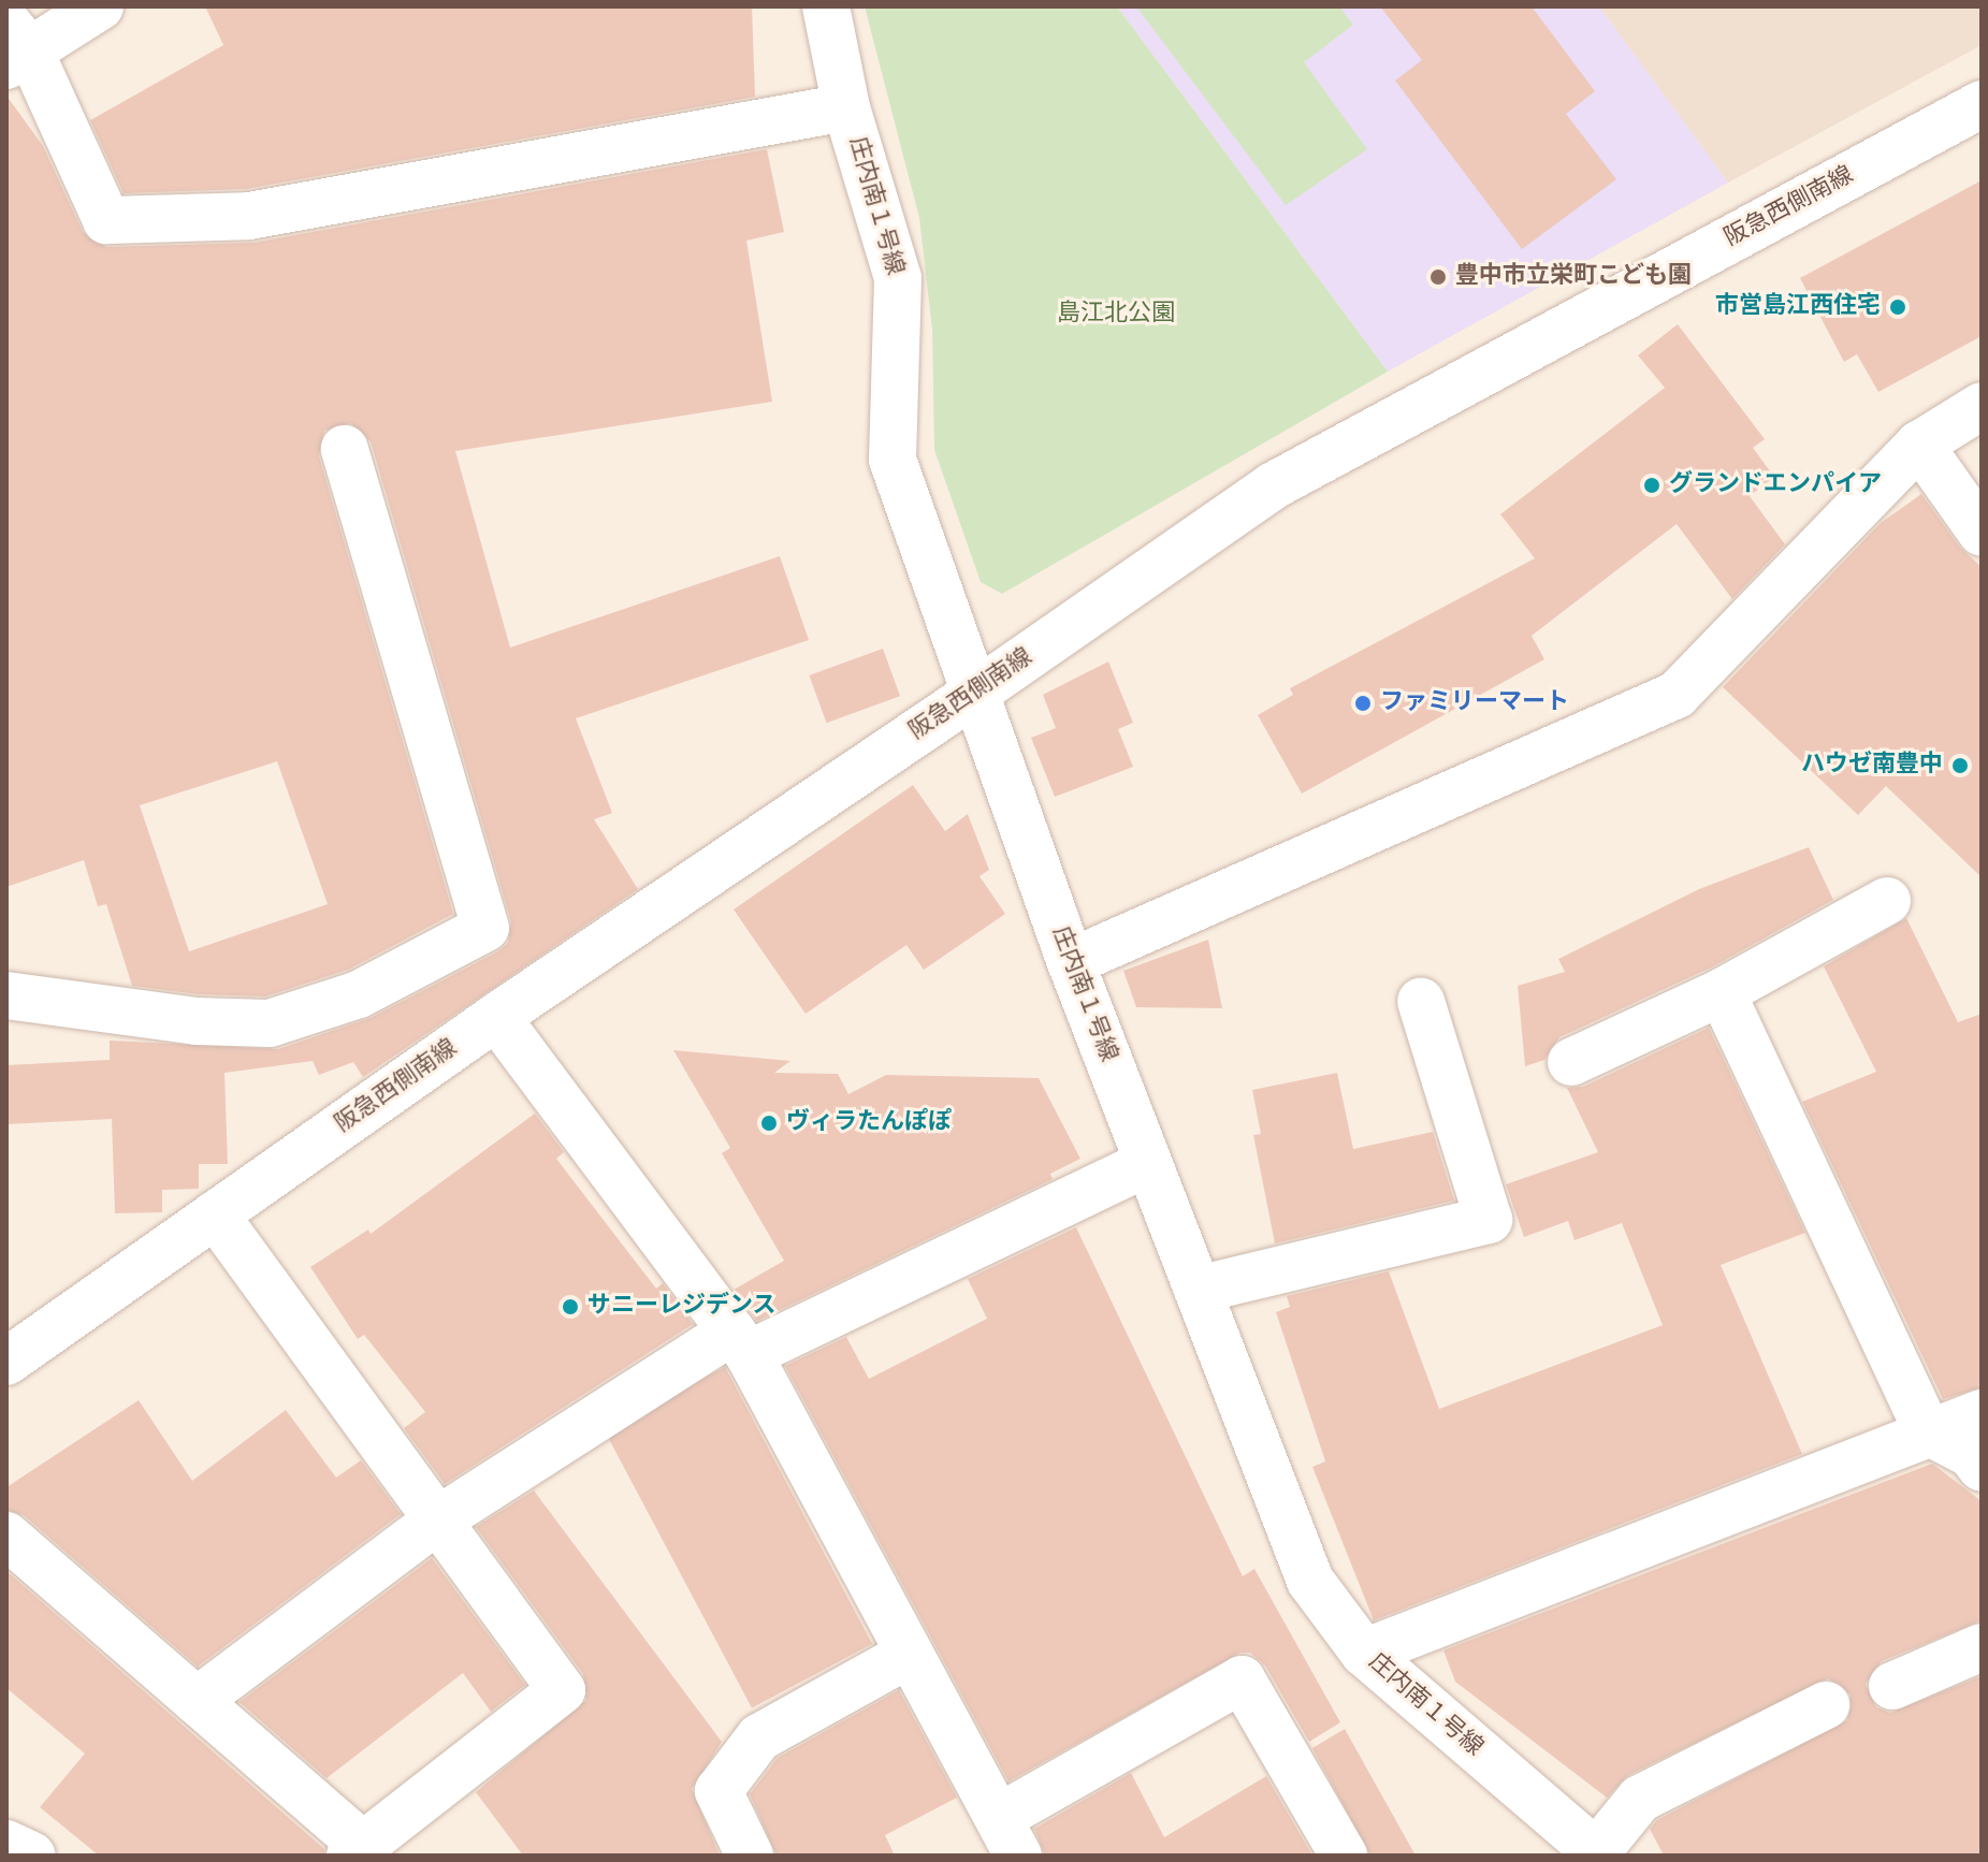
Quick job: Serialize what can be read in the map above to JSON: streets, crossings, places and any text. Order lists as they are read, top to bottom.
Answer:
{
  "streets": {
    "street": ["庄内南１号線", "阪急西側南線"]
  },
  "crossings": [
    ["庄内南１号線", "阪急西側南線"]
  ],
  "parks": ["島江北公園"],
  "places": [
    "豊中市立栄町こども園",
    "市営島江西住宅",
    "グランドエンパイア",
    "ファミリーマート",
    "ハウゼ南豊中",
    "ヴィラたんぽぽ",
    "サニーレジデンス"
  ]
}
